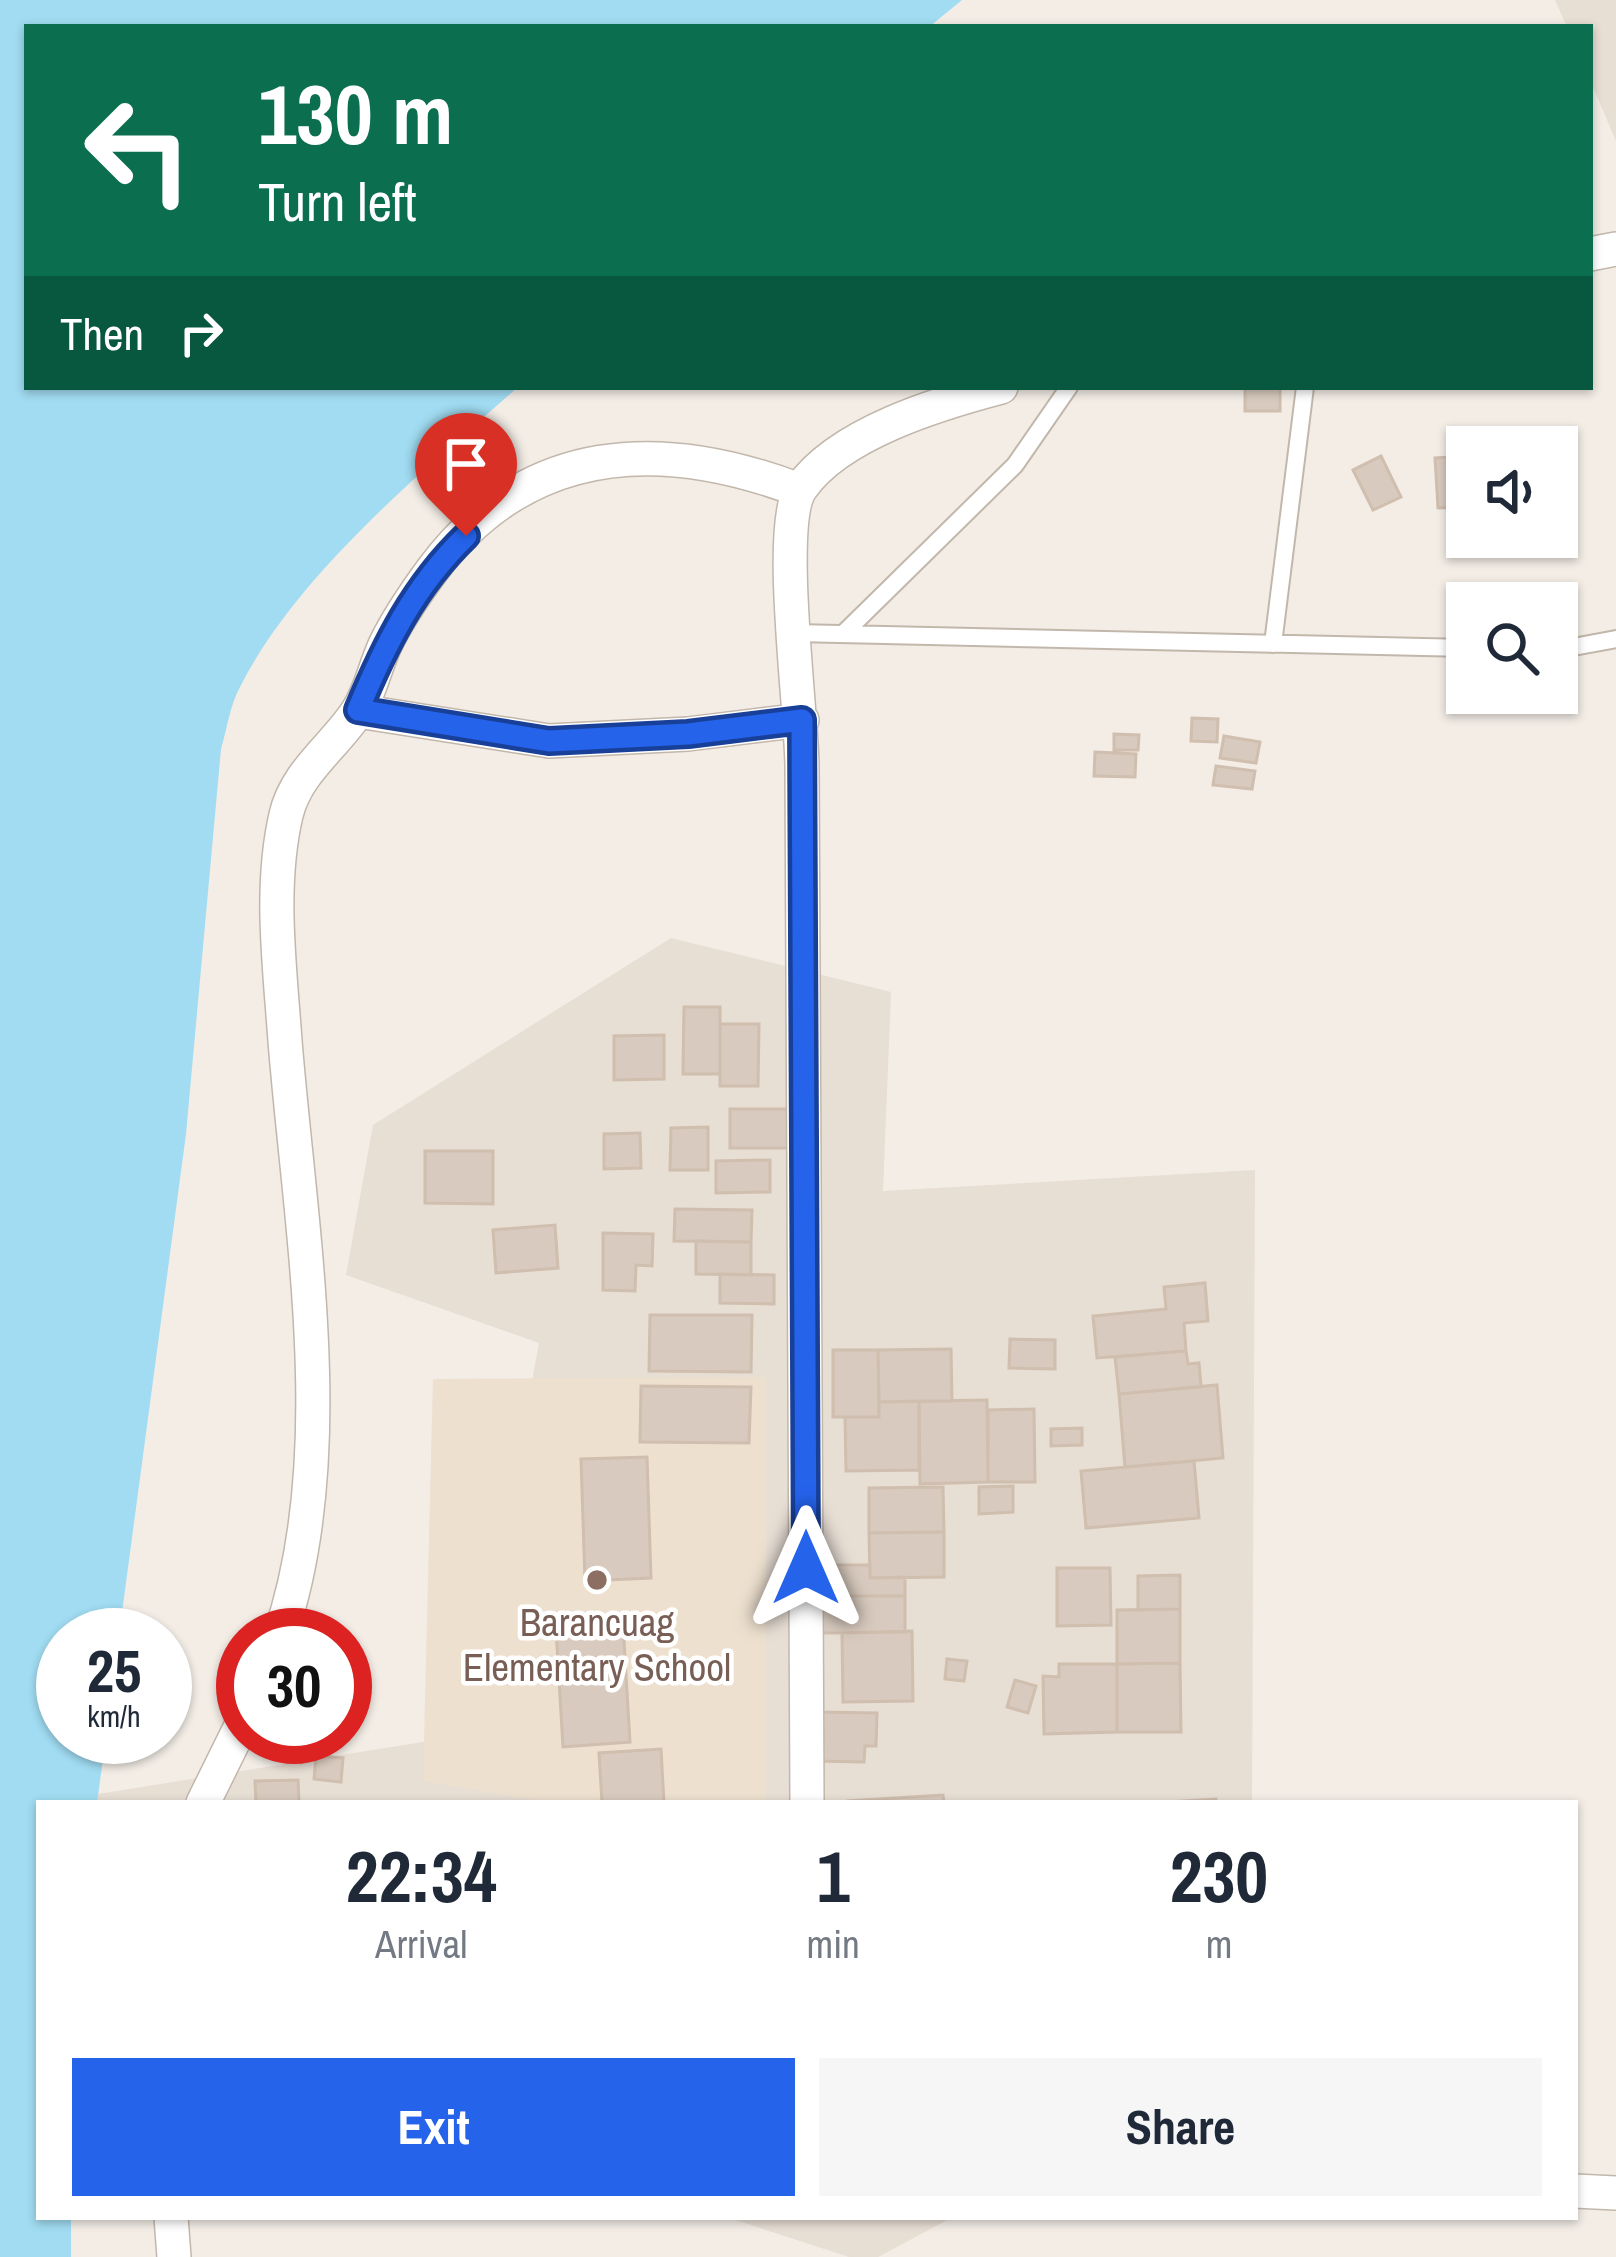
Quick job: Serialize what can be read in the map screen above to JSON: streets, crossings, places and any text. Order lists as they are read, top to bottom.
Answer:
{
  "places": ["Barancuag Elementary School"],
  "page": {
    "turn": ["130 m", "Turn left"],
    "then": "Then",
    "speed": "25 km/h",
    "limit": "30",
    "eta": [
      "22:34",
      "Arrival",
      "1",
      "min",
      "230",
      "m"
    ],
    "buttons": ["Exit", "Share"]
  }
}
